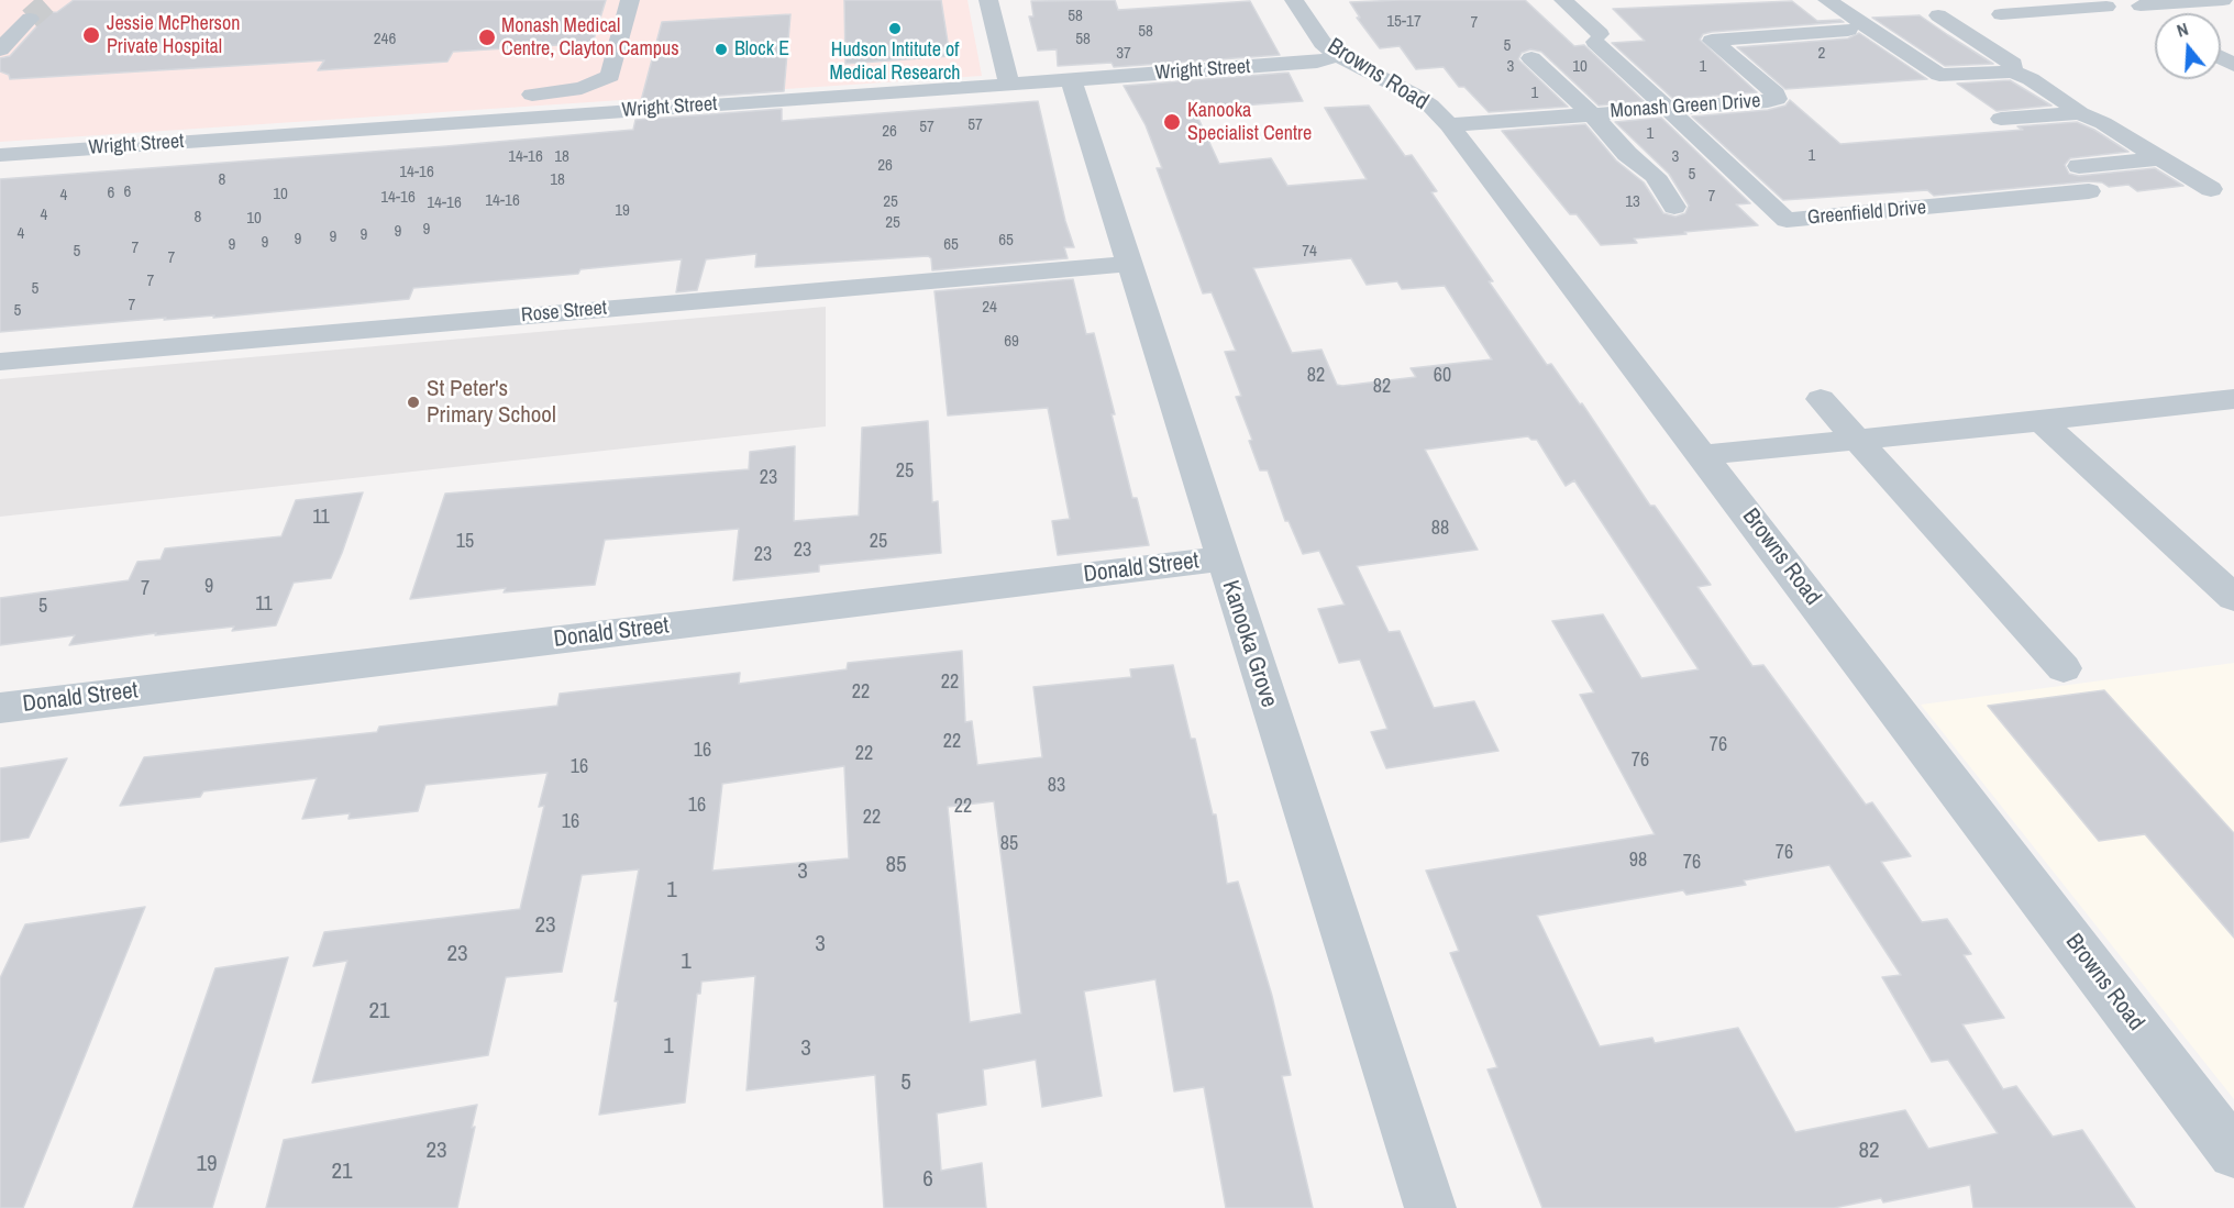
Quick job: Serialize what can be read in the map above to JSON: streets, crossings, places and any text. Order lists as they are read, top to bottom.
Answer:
{
  "streets": {
    "street": [
      "Wright Street",
      "Browns Road",
      "Monash Green Drive",
      "Greenfield Drive",
      "Rose Street",
      "Donald Street",
      "Kanooka Grove"
    ]
  },
  "crossings": [
    ["Wright Street", "Browns Road"],
    ["Wright Street", "Kanooka Grove"],
    ["Browns Road", "Monash Green Drive"],
    ["Monash Green Drive", "Greenfield Drive"],
    ["Rose Street", "Kanooka Grove"],
    ["Donald Street", "Kanooka Grove"]
  ],
  "places": [
    "Hudson Intitute of Medical Research",
    "Jessie McPherson Private Hospital",
    "Monash Medical Centre, Clayton Campus",
    "Block E",
    "Kanooka Specialist Centre",
    "St Peter's Primary School"
  ],
  "house_numbers": [
    "58",
    "15-17",
    "7",
    "58",
    "246",
    "58",
    "5",
    "37",
    "2",
    "3",
    "10",
    "1",
    "1",
    "57",
    "57",
    "26",
    "1",
    "1",
    "14-16",
    "18",
    "3",
    "26",
    "14-16",
    "5",
    "8",
    "18",
    "6",
    "6",
    "10",
    "4",
    "7",
    "14-16",
    "14-16",
    "25",
    "13",
    "14-16",
    "19",
    "4",
    "8",
    "10",
    "25",
    "9",
    "9",
    "4",
    "9",
    "9",
    "9",
    "65",
    "9",
    "9",
    "65",
    "7",
    "5",
    "74",
    "7",
    "7",
    "5",
    "7",
    "24",
    "5",
    "69",
    "82",
    "60",
    "82",
    "25",
    "23",
    "11",
    "88",
    "15",
    "25",
    "23",
    "23",
    "9",
    "7",
    "11",
    "5",
    "22",
    "22",
    "22",
    "76",
    "16",
    "22",
    "76",
    "16",
    "83",
    "16",
    "22",
    "22",
    "16",
    "85",
    "76",
    "98",
    "76",
    "85",
    "3",
    "1",
    "23",
    "3",
    "23",
    "1",
    "21",
    "1",
    "3",
    "5",
    "23",
    "82",
    "19",
    "21",
    "6"
  ],
  "north": "top"
}
